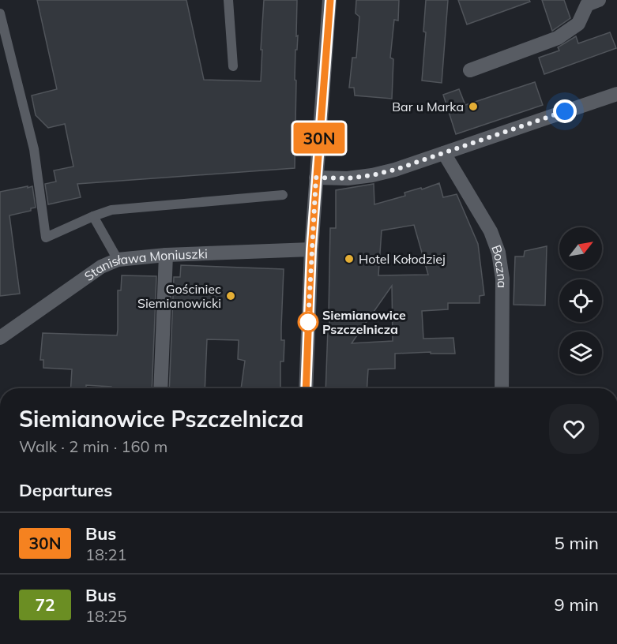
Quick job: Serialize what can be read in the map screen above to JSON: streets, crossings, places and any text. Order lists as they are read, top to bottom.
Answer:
{
  "streets": {
    "street": ["Boczna", "Stanisława Moniuszki"]
  },
  "places": [
    "Bar u Marka",
    "Hotel Kołodziej",
    "Gościniec Siemianowicki",
    "Siemianowice Pszczelnicza"
  ],
  "lines": ["bus line 30N"],
  "north": "top right",
  "page": {
    "on_map": "30N",
    "heading": [
      ["Siemianowice Pszczelnicza", "Walk · 2 min · 160 m"],
      "Departures"
    ],
    "list": [
      {
        "mark": "30N",
        "name": "Bus",
        "note": "18:21",
        "value": "5 min"
      },
      {
        "mark": "72",
        "name": "Bus",
        "note": "18:25",
        "value": "9 min"
      }
    ]
  }
}
